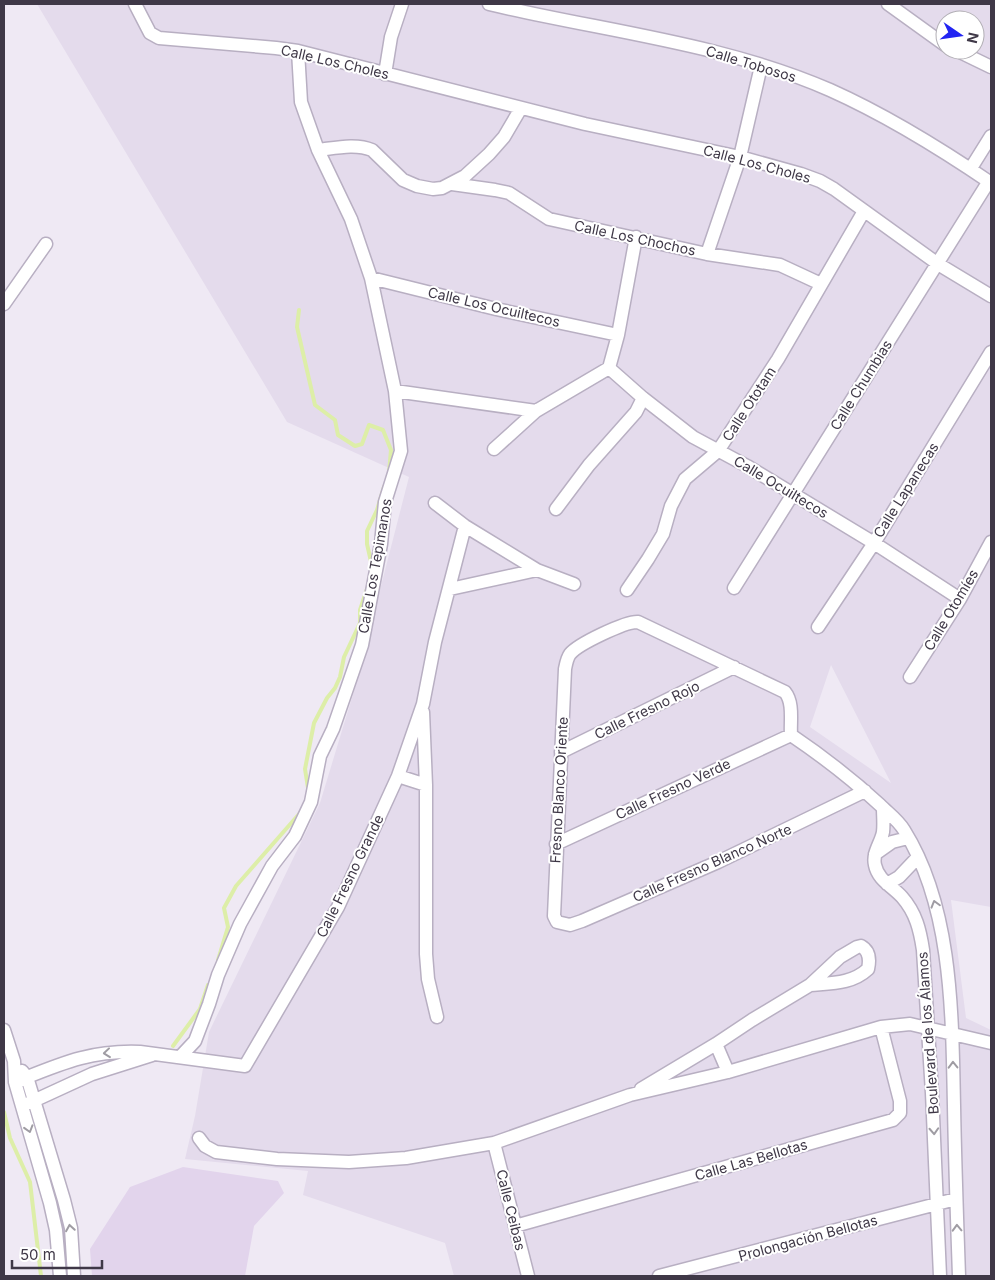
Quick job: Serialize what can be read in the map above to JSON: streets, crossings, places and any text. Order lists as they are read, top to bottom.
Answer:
{
  "streets": {
    "street": [
      "Calle Los Choles",
      "Calle Tobosos",
      "Calle Los Chochos",
      "Calle Los Ocuiltecos",
      "Calle Chumbias",
      "Calle Ototam",
      "Calle Ocuiltecos",
      "Calle Lapanecas",
      "Calle Los Tepimanos",
      "Calle Otomíes",
      "Calle Fresno Rojo",
      "Calle Fresno Verde",
      "Fresno Blanco Oriente",
      "Calle Fresno Blanco Norte",
      "Calle Fresno Grande",
      "Boulevard de los Álamos",
      "Calle Las Bellotas",
      "Calle Ceibas",
      "Prolongación Bellotas"
    ]
  },
  "crossings": [
    ["Calle Los Choles", "Calle Chumbias"],
    ["Calle Los Choles", "Calle Ototam"],
    ["Calle Los Choles", "Calle Los Tepimanos"],
    ["Calle Tobosos", "Calle Chumbias"],
    ["Calle Los Chochos", "Calle Ototam"],
    ["Calle Los Ocuiltecos", "Calle Los Tepimanos"],
    ["Calle Chumbias", "Calle Ocuiltecos"],
    ["Calle Ototam", "Calle Ocuiltecos"],
    ["Calle Ocuiltecos", "Calle Lapanecas"],
    ["Calle Ocuiltecos", "Calle Otomíes"],
    ["Calle Los Tepimanos", "Calle Fresno Grande"],
    ["Calle Fresno Rojo", "Fresno Blanco Oriente"],
    ["Calle Fresno Verde", "Fresno Blanco Oriente"],
    ["Calle Fresno Verde", "Boulevard de los Álamos"],
    ["Fresno Blanco Oriente", "Calle Fresno Blanco Norte"],
    ["Calle Fresno Blanco Norte", "Boulevard de los Álamos"],
    ["Boulevard de los Álamos", "Prolongación Bellotas"],
    ["Calle Las Bellotas", "Calle Ceibas"]
  ],
  "scale_bar": "50 m",
  "north": "right"
}
